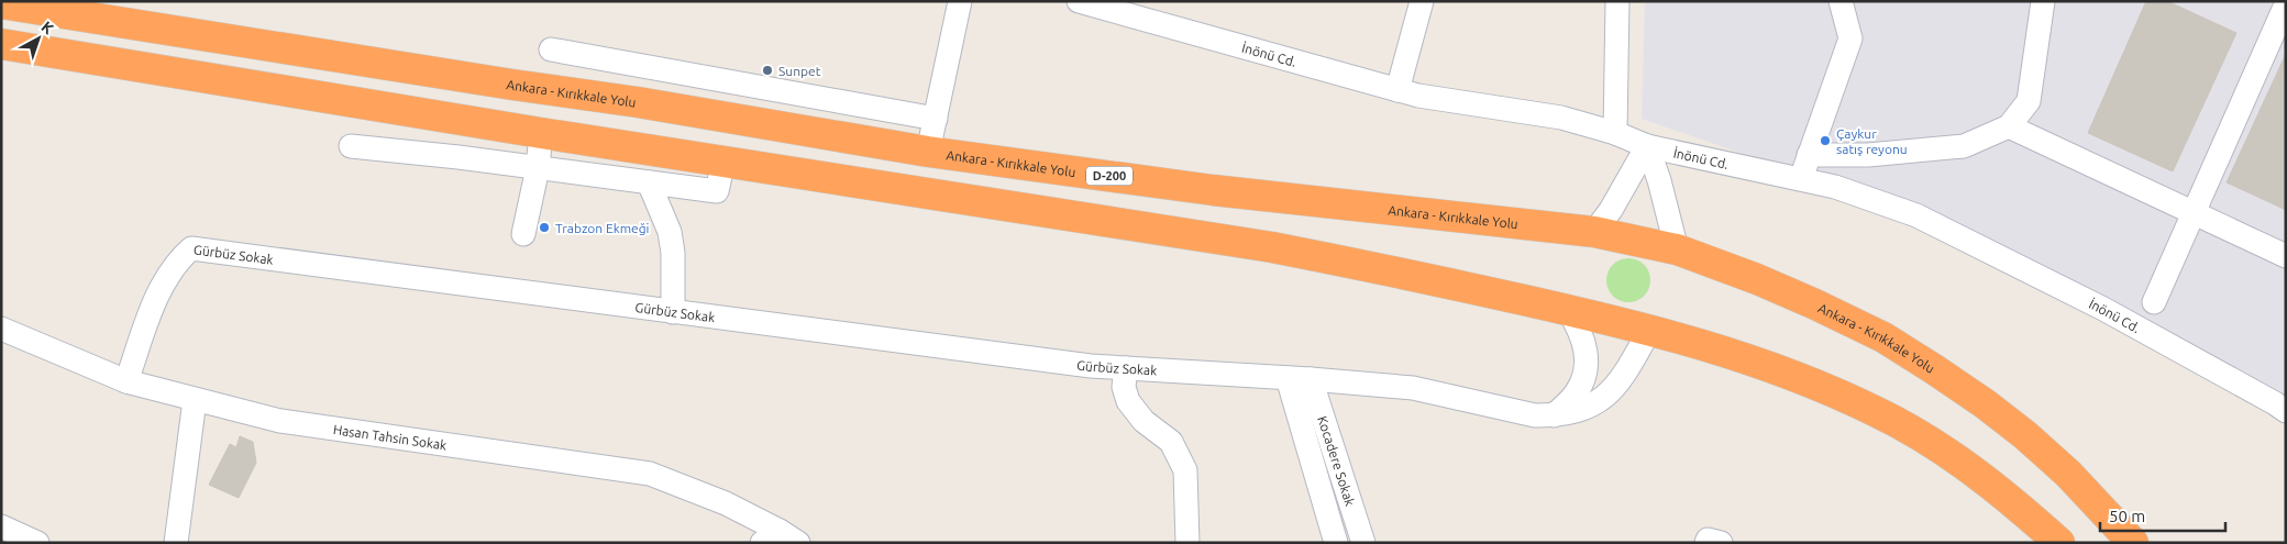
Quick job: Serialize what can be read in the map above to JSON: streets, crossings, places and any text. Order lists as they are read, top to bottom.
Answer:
{
  "streets": {
    "highway": ["Ankara - Kırıkkale Yolu", "D-200"],
    "street": [
      "İnönü Cd.",
      "Gürbüz Sokak",
      "Hasan Tahsin Sokak",
      "Kocadere Sokak"
    ]
  },
  "crossings": [
    ["Gürbüz Sokak", "Hasan Tahsin Sokak"],
    ["Gürbüz Sokak", "Kocadere Sokak"]
  ],
  "places": ["Sunpet", "Çaykur satış reyonu", "Trabzon Ekmeği"],
  "scale_bar": "50 m",
  "north": "top right"
}
